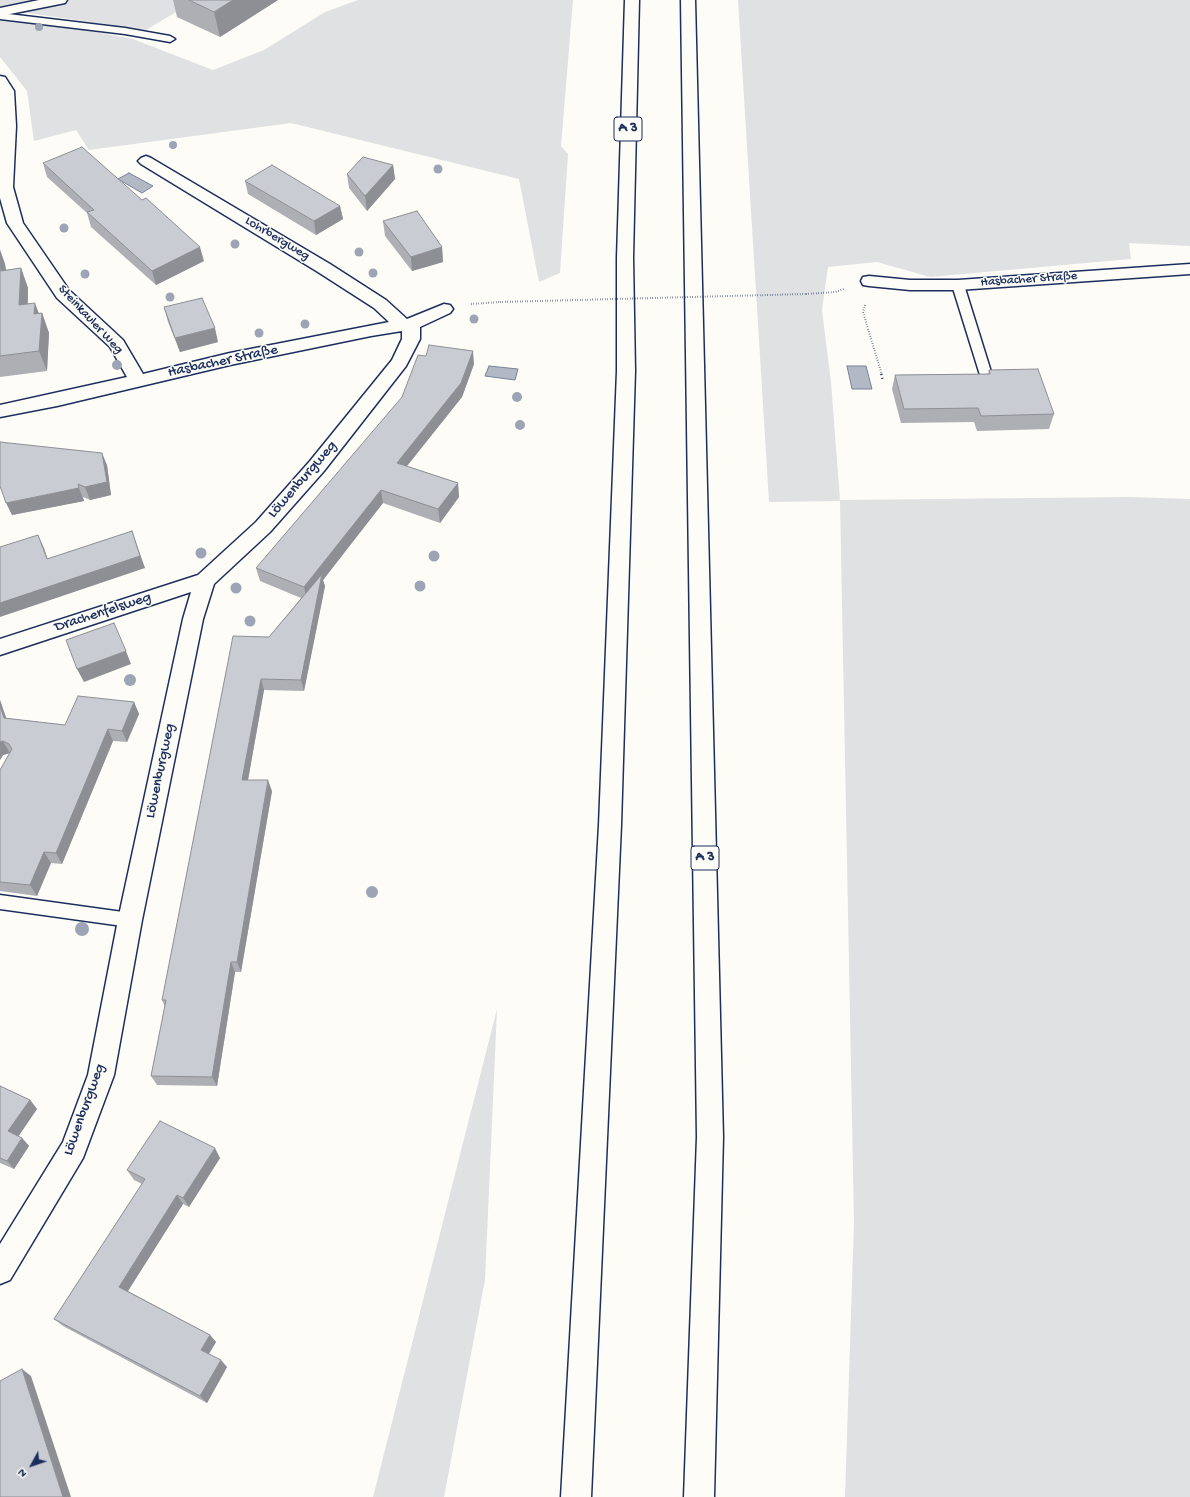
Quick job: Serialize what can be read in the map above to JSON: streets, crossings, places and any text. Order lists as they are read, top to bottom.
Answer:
{
  "streets": {
    "main road": [
      "A 3",
      "Lohrbergweg",
      "Hasbacher Straße",
      "Steinkauler Weg",
      "Löwenburgweg",
      "Drachenfelsweg"
    ]
  },
  "crossings": [
    ["Lohrbergweg", "Hasbacher Straße"],
    ["Lohrbergweg", "Löwenburgweg"],
    ["Hasbacher Straße", "Steinkauler Weg"],
    ["Hasbacher Straße", "Löwenburgweg"],
    ["Löwenburgweg", "Drachenfelsweg"]
  ],
  "north": "bottom left"
}
